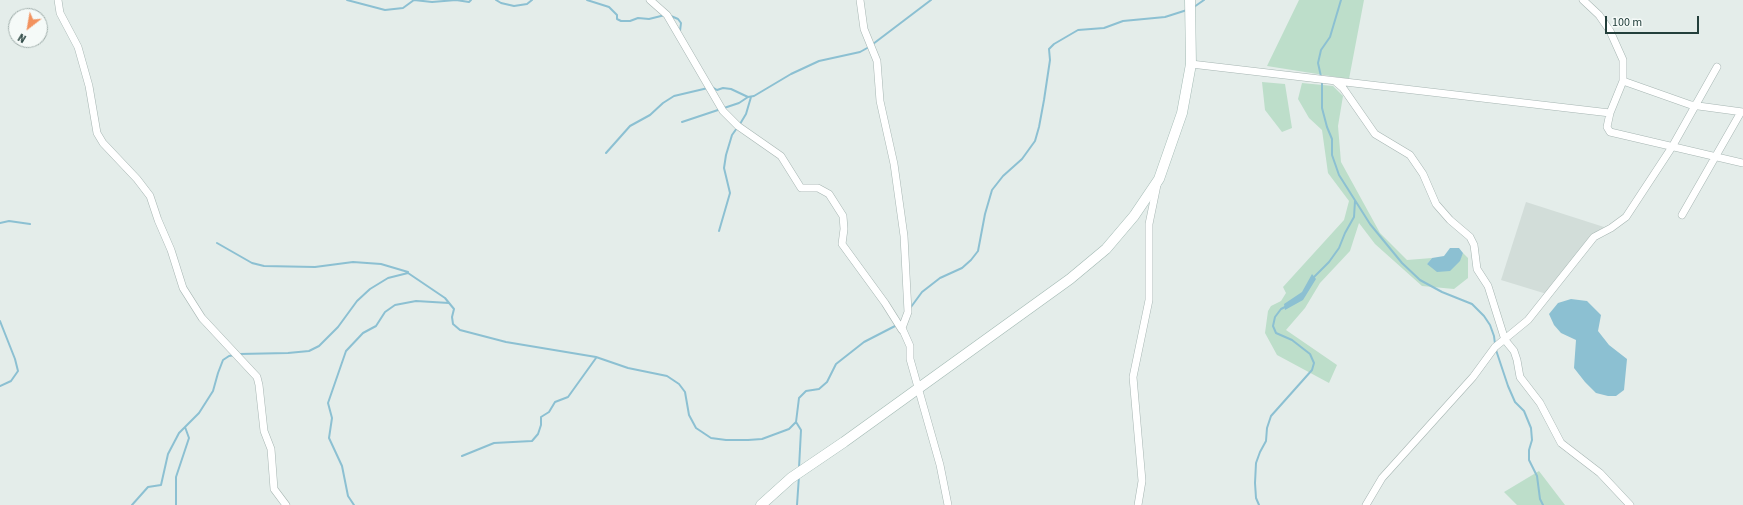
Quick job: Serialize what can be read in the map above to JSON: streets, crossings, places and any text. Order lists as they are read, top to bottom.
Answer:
{
  "scale_bar": "100 m",
  "north": "bottom left"
}
